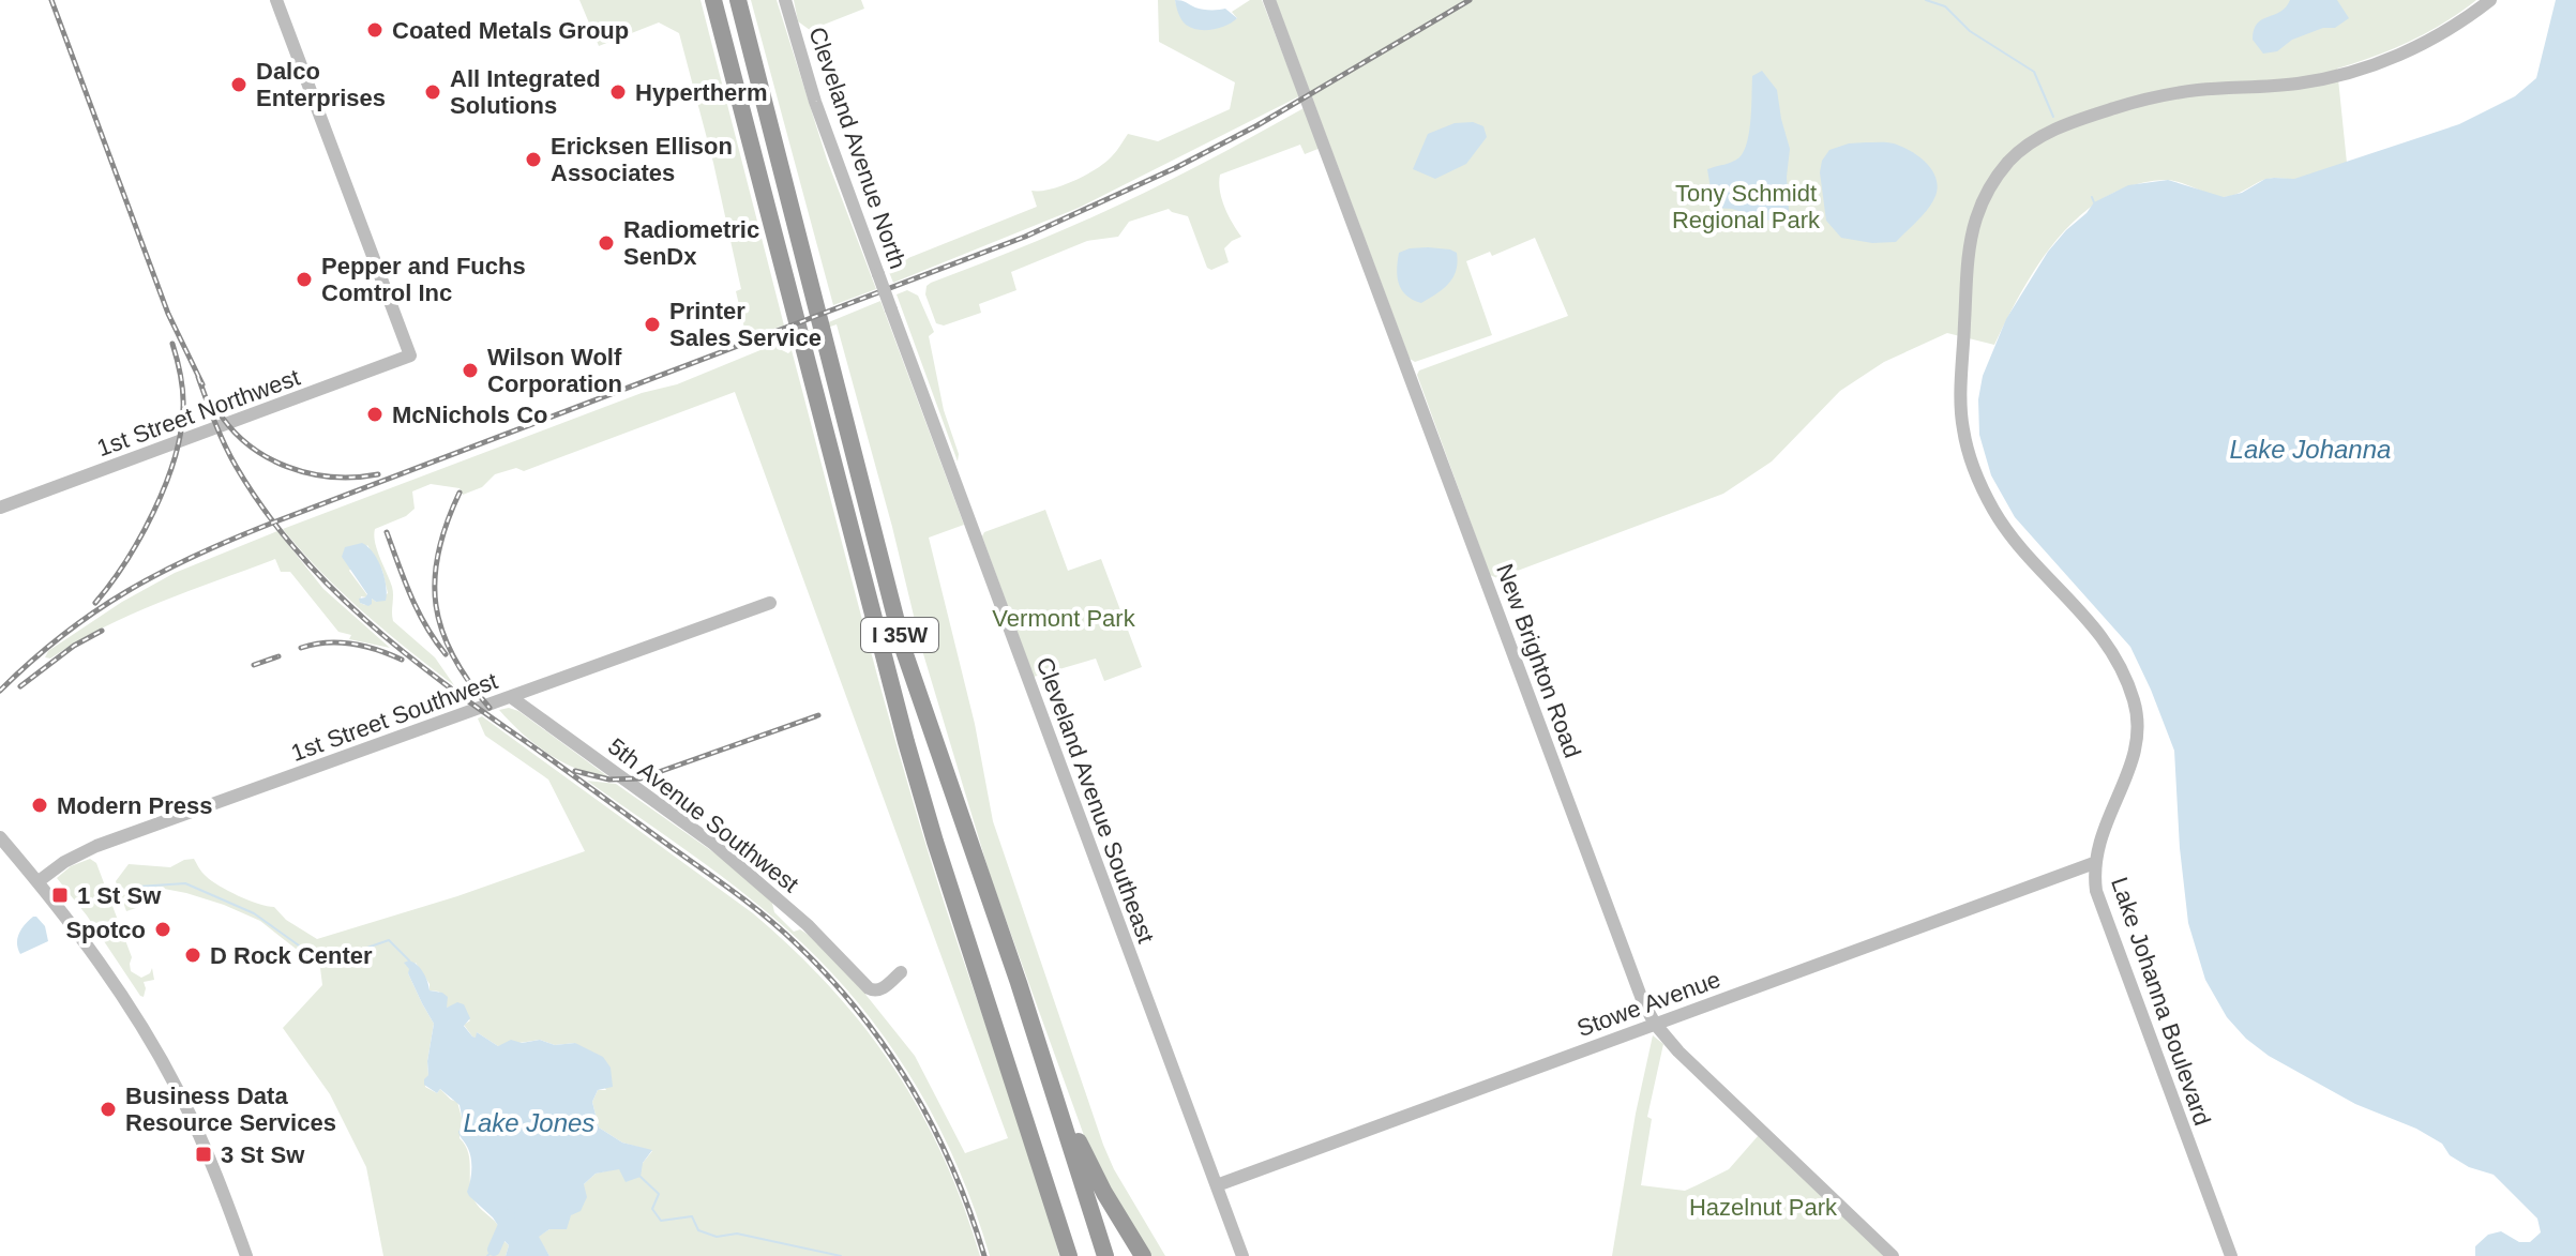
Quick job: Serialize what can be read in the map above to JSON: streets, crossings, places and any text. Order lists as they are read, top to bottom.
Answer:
{
  "streets": {
    "highway": ["I 35W"],
    "street": [
      "Cleveland Avenue North",
      "1st Street Northwest",
      "New Brighton Road",
      "1st Street Southwest",
      "Cleveland Avenue Southeast",
      "5th Avenue Southwest",
      "Lake Johanna Boulevard",
      "Stowe Avenue"
    ]
  },
  "crossings": [
    ["Cleveland Avenue North", "Cleveland Avenue Southeast"],
    ["New Brighton Road", "Stowe Avenue"],
    ["1st Street Southwest", "5th Avenue Southwest"],
    ["Cleveland Avenue Southeast", "Stowe Avenue"],
    ["Lake Johanna Boulevard", "Stowe Avenue"]
  ],
  "water": ["Lake Johanna", "Lake Jones"],
  "parks": ["Tony Schmidt Regional Park", "Vermont Park", "Hazelnut Park"],
  "places": {
    "other": [
      "Coated Metals Group",
      "Dalco Enterprises",
      "All Integrated Solutions",
      "Hypertherm",
      "Ericksen Ellison Associates",
      "Radiometric SenDx",
      "Pepper and Fuchs Comtrol Inc",
      "Printer Sales Service",
      "Wilson Wolf Corporation",
      "McNichols Co",
      "Modern Press",
      "Spotco",
      "D Rock Center",
      "Business Data Resource Services"
    ],
    "transit": ["1 St Sw", "3 St Sw"]
  }
}
